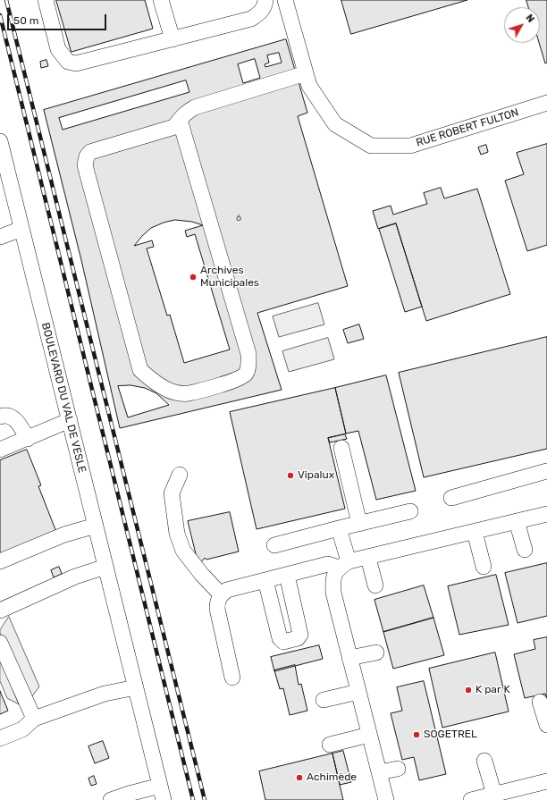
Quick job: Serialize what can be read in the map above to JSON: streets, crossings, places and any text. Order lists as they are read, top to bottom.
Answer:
{
  "streets": {
    "street": ["RUE ROBERT FULTON", "BOULEVARD DU VAL DE VESLE"]
  },
  "places": [
    "Archives Municipales",
    "Vipalux",
    "K par K",
    "SOGETREL",
    "Achimède"
  ],
  "house_numbers": ["6"],
  "scale_bar": "50 m",
  "north": "top right"
}
